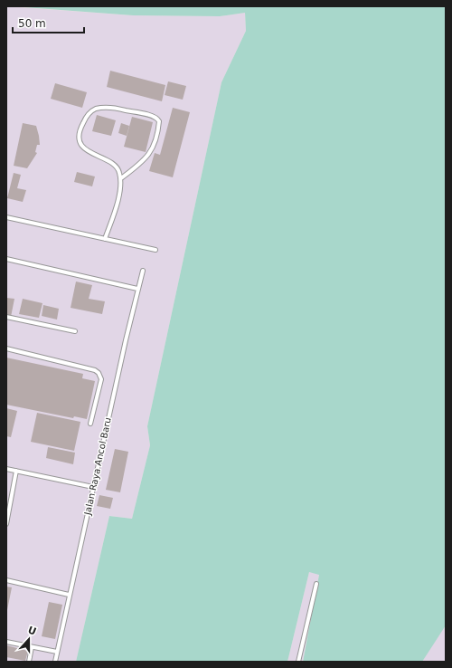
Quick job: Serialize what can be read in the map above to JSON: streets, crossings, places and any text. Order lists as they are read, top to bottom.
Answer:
{
  "streets": {
    "lane": ["Jalan Raya Ancol Baru"]
  },
  "scale_bar": "50 m",
  "north": "top"
}
